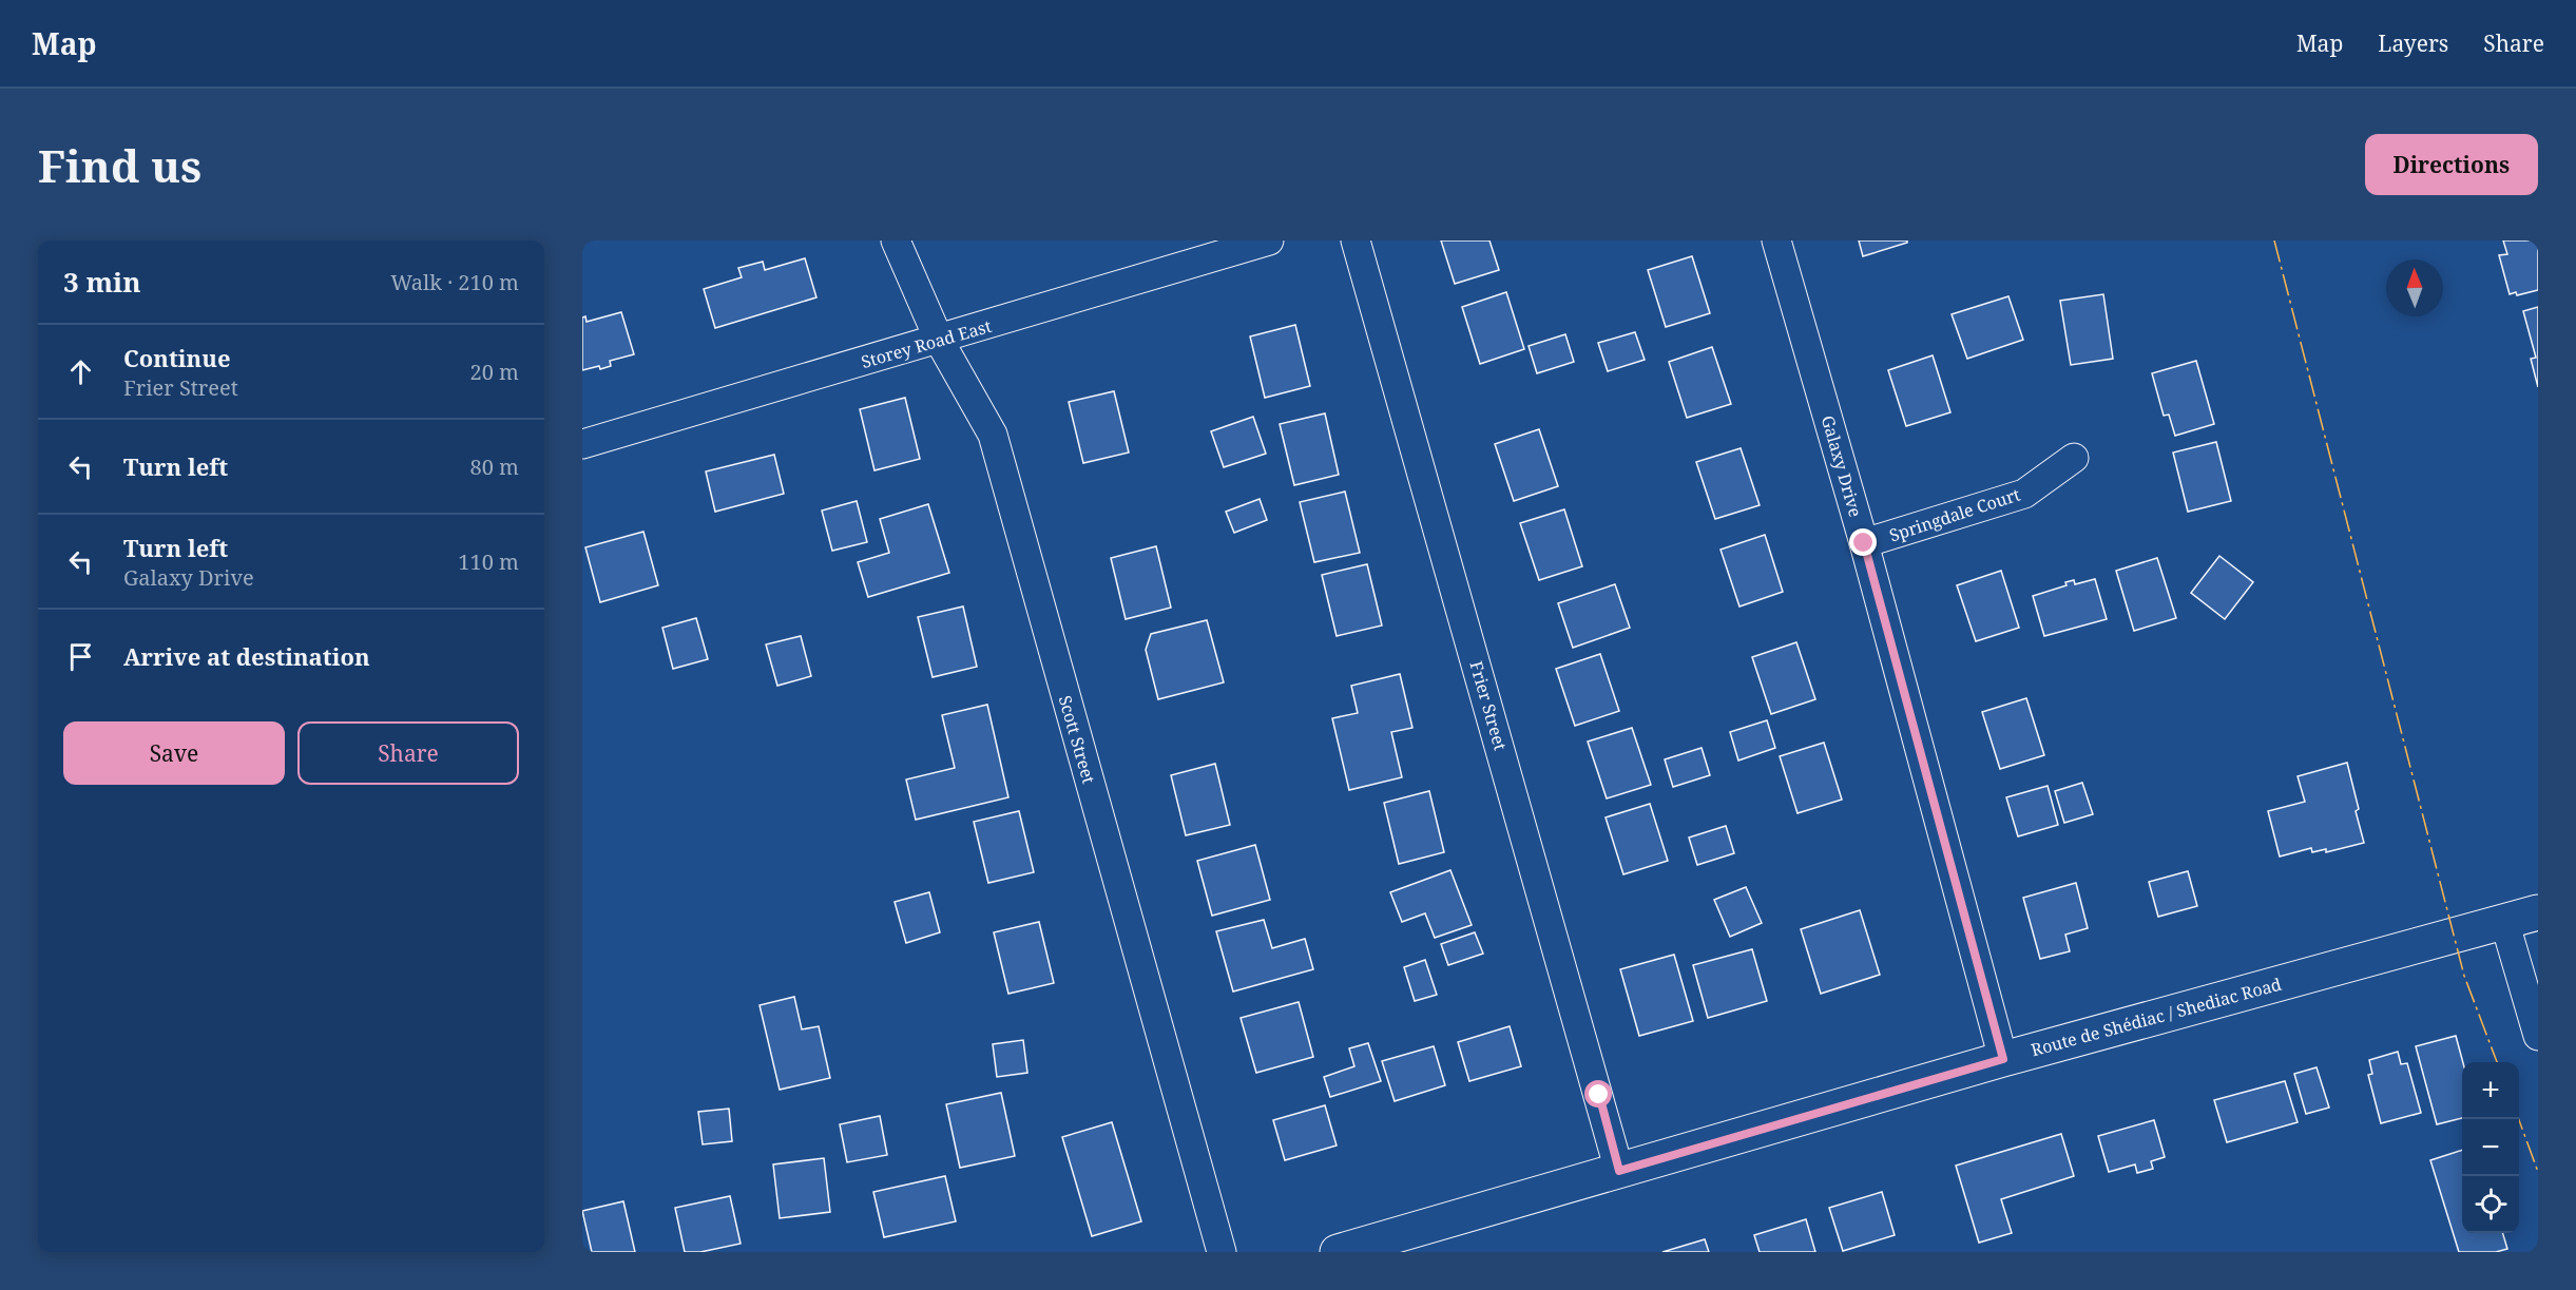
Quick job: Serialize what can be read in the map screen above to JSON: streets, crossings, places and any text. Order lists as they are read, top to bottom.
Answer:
{
  "streets": {
    "main road": ["Route de Shédiac / Shediac Road"],
    "street": [
      "Storey Road East",
      "Galaxy Drive",
      "Springdale Court",
      "Frier Street",
      "Scott Street"
    ]
  },
  "crossings": [
    ["Storey Road East", "Scott Street"],
    ["Galaxy Drive", "Springdale Court"],
    ["Galaxy Drive", "Route de Shédiac / Shediac Road"],
    ["Frier Street", "Route de Shédiac / Shediac Road"]
  ],
  "north": "top",
  "page": {
    "header": "Map",
    "nav": ["Map", "Layers", "Share"],
    "buttons": [
      "Directions",
      ["Save", "Share"]
    ],
    "title": "Find us",
    "heading": ["3 min", "Walk · 210 m"],
    "list": [
      ["Continue", "Frier Street", "20 m"],
      ["Turn left", "80 m"],
      ["Turn left", "Galaxy Drive", "110 m"],
      "Arrive at destination"
    ],
    "map_buttons": ["+", "−"]
  }
}
